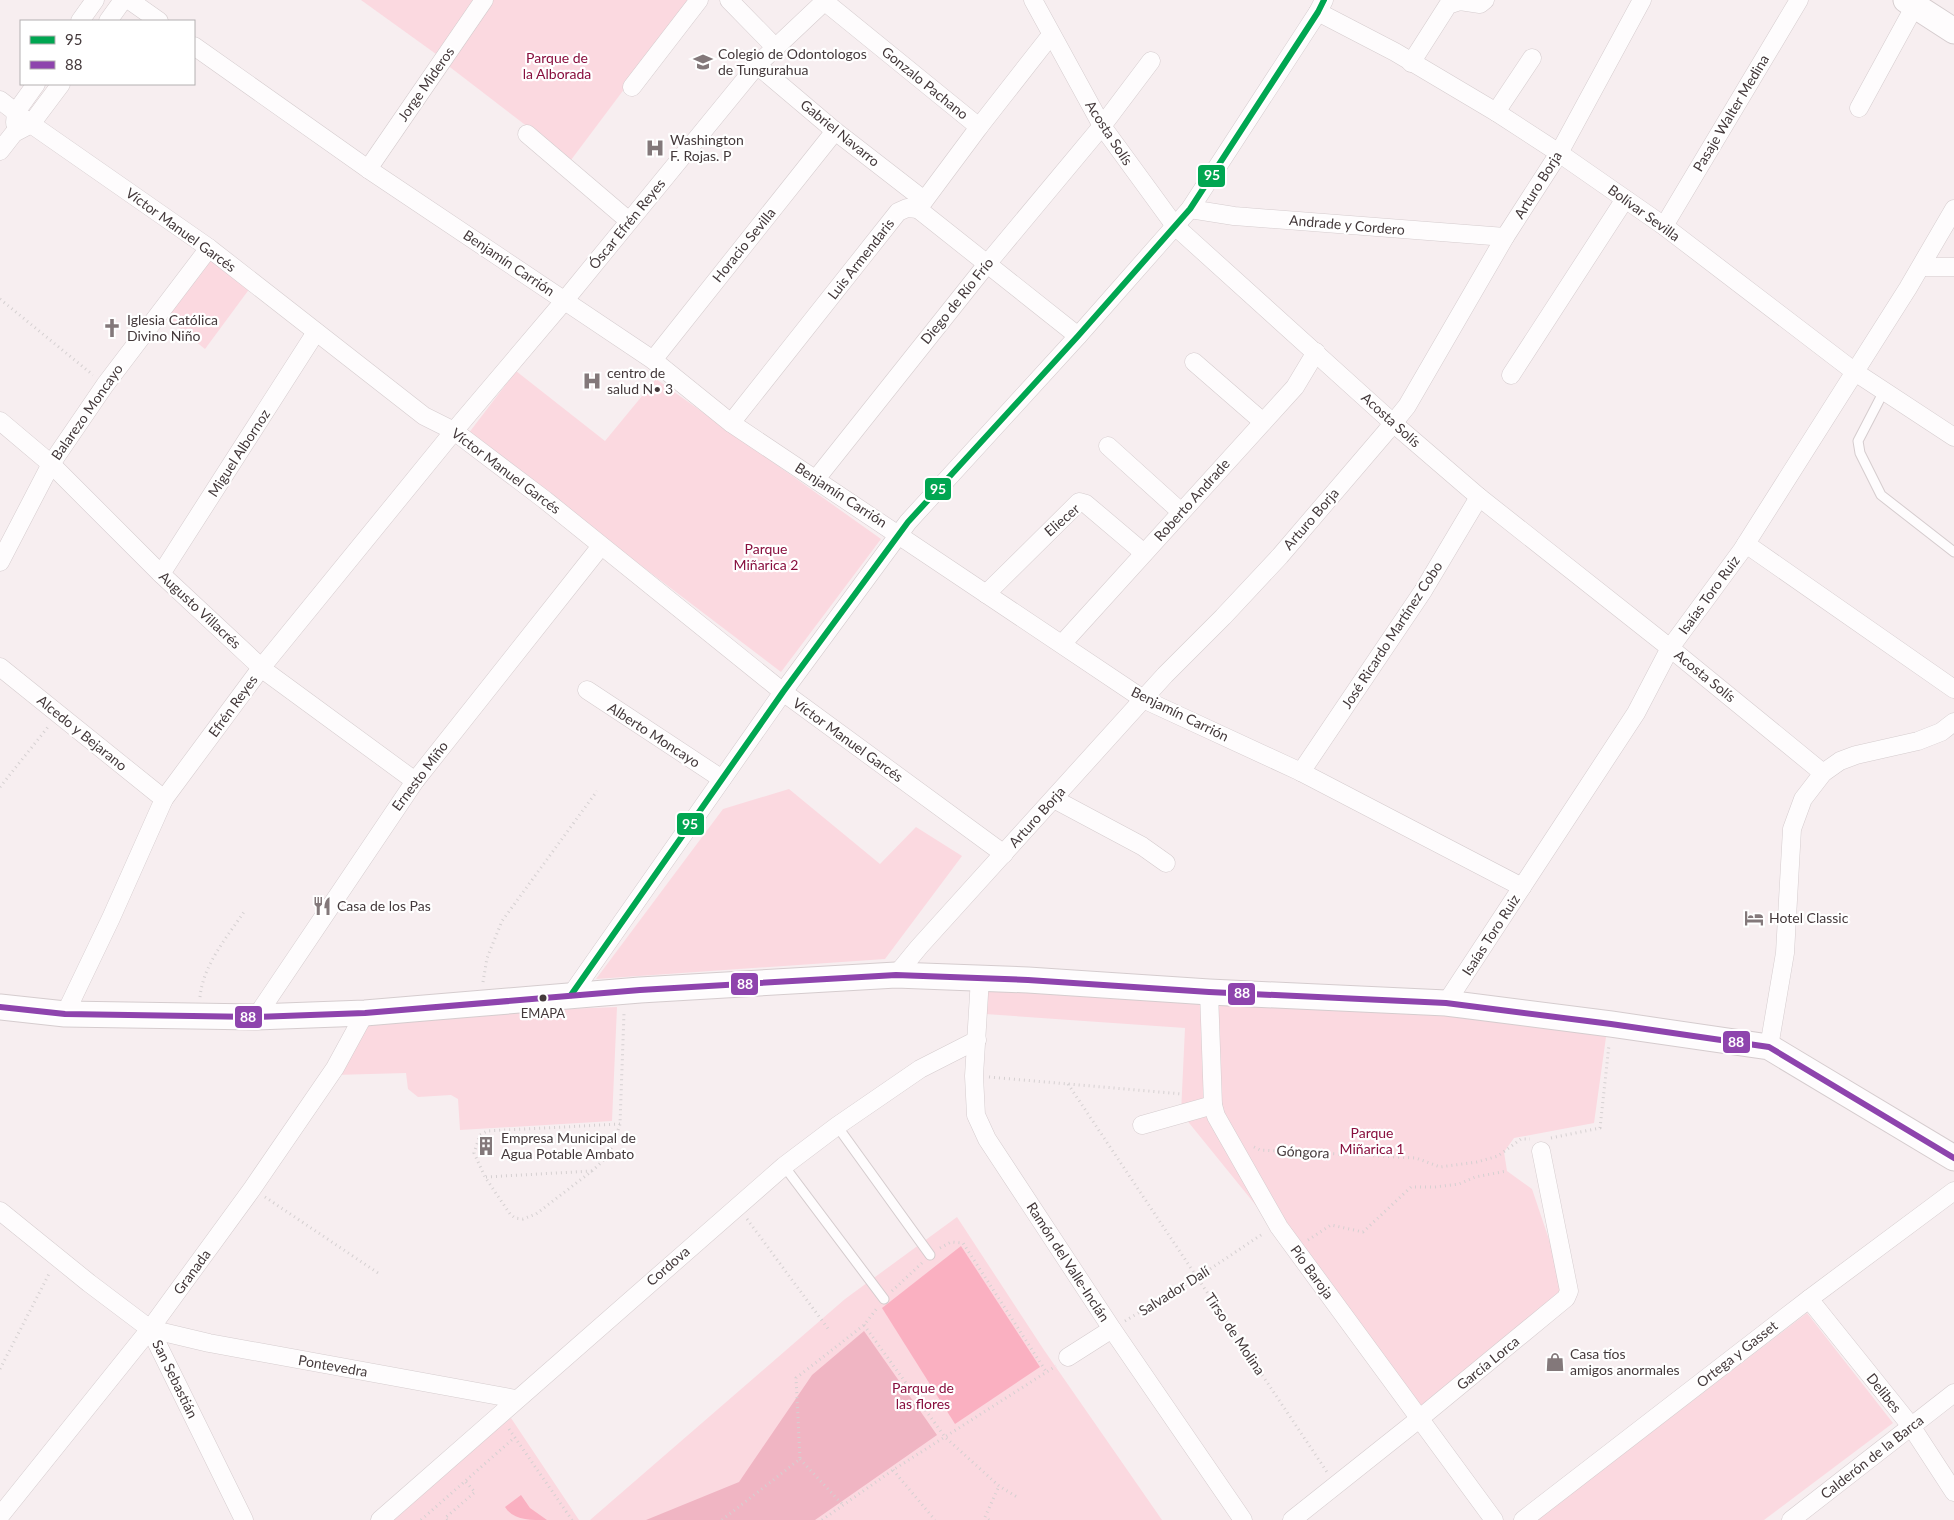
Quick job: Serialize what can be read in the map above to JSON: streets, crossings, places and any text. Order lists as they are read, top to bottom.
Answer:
{
  "streets": {
    "street": [
      "Gonzalo Pachano",
      "Jorge Mideros",
      "Pasaje Walter Medina",
      "Gabriel Navarro",
      "Acosta Solís",
      "Arturo Borja",
      "Bolívar Sevilla",
      "Óscar Efrén Reyes",
      "Andrade y Cordero",
      "Víctor Manuel Garcés",
      "Horacio Sevilla",
      "Luis Armendaris",
      "Benjamín Carrión",
      "Diego de Río Frío",
      "Balarezo Moncayo",
      "Miguel Albornoz",
      "Roberto Andrade",
      "Eliecer",
      "Isaías Toro Ruiz",
      "Augusto Villacrés",
      "José Ricardo Martínez Cobo",
      "Efrén Reyes",
      "Alcedo y Bejarano",
      "Alberto Moncayo",
      "Ernesto Miño",
      "Ramón del Valle-Inclán",
      "Cordova",
      "Granada",
      "Pío Baroja",
      "Ortega y Gasset",
      "García Lorca",
      "Pontevedra",
      "San Sebastián",
      "Delibes",
      "Calderón de la Barca"
    ],
    "path": ["Góngora", "Salvador Dalí", "Tirso de Molina"]
  },
  "crossings": [
    ["Gonzalo Pachano", "Óscar Efrén Reyes"],
    ["Jorge Mideros", "Benjamín Carrión"],
    ["Pasaje Walter Medina", "Bolívar Sevilla"],
    ["Gabriel Navarro", "Óscar Efrén Reyes"],
    ["Gabriel Navarro", "Horacio Sevilla"],
    ["Gabriel Navarro", "Luis Armendaris"],
    ["Gabriel Navarro", "Diego de Río Frío"],
    ["Acosta Solís", "Arturo Borja"],
    ["Acosta Solís", "Diego de Río Frío"],
    ["Acosta Solís", "Roberto Andrade"],
    ["Acosta Solís", "Isaías Toro Ruiz"],
    ["Acosta Solís", "José Ricardo Martínez Cobo"],
    ["Arturo Borja", "Bolívar Sevilla"],
    ["Arturo Borja", "Andrade y Cordero"],
    ["Arturo Borja", "Víctor Manuel Garcés"],
    ["Arturo Borja", "Benjamín Carrión"],
    ["Bolívar Sevilla", "Isaías Toro Ruiz"],
    ["Óscar Efrén Reyes", "Víctor Manuel Garcés"],
    ["Óscar Efrén Reyes", "Benjamín Carrión"],
    ["Óscar Efrén Reyes", "Efrén Reyes"],
    ["Víctor Manuel Garcés", "Balarezo Moncayo"],
    ["Víctor Manuel Garcés", "Miguel Albornoz"],
    ["Víctor Manuel Garcés", "Efrén Reyes"],
    ["Víctor Manuel Garcés", "Ernesto Miño"],
    ["Horacio Sevilla", "Benjamín Carrión"],
    ["Luis Armendaris", "Benjamín Carrión"],
    ["Benjamín Carrión", "Diego de Río Frío"],
    ["Benjamín Carrión", "Roberto Andrade"],
    ["Benjamín Carrión", "Eliecer"],
    ["Benjamín Carrión", "Isaías Toro Ruiz"],
    ["Benjamín Carrión", "José Ricardo Martínez Cobo"],
    ["Balarezo Moncayo", "Augusto Villacrés"],
    ["Miguel Albornoz", "Augusto Villacrés"],
    ["Roberto Andrade", "Eliecer"],
    ["Augusto Villacrés", "Efrén Reyes"],
    ["Augusto Villacrés", "Ernesto Miño"],
    ["Efrén Reyes", "Alcedo y Bejarano"],
    ["Góngora", "Pío Baroja"],
    ["Góngora", "García Lorca"],
    ["Ramón del Valle-Inclán", "Cordova"],
    ["Ramón del Valle-Inclán", "Salvador Dalí"],
    ["Cordova", "Pontevedra"],
    ["Granada", "Pontevedra"],
    ["Granada", "San Sebastián"],
    ["Pío Baroja", "Salvador Dalí"],
    ["Pío Baroja", "García Lorca"],
    ["Salvador Dalí", "Tirso de Molina"],
    ["Tirso de Molina", "García Lorca"],
    ["Ortega y Gasset", "Delibes"],
    ["Pontevedra", "San Sebastián"],
    ["Delibes", "Calderón de la Barca"]
  ],
  "parks": [
    "Parque de la Alborada",
    "Parque Miñarica 2",
    "Parque Miñarica 1",
    "Parque de las flores"
  ],
  "places": {
    "school or university": ["Colegio de Odontologos de Tungurahua"],
    "hospital": ["Washington F. Rojas. P", "centro de salud N• 3"],
    "church": ["Iglesia Católica Divino Niño"],
    "restaurant": ["Casa de los Pas"],
    "hotel": ["Hotel Classic"],
    "other": ["EMAPA"],
    "building": ["Empresa Municipal de Agua Potable Ambato"],
    "shop": ["Casa tíos amigos anormales"]
  },
  "lines": ["transit line 95", "transit line 88"],
  "legend": ["95", "88"]
}
